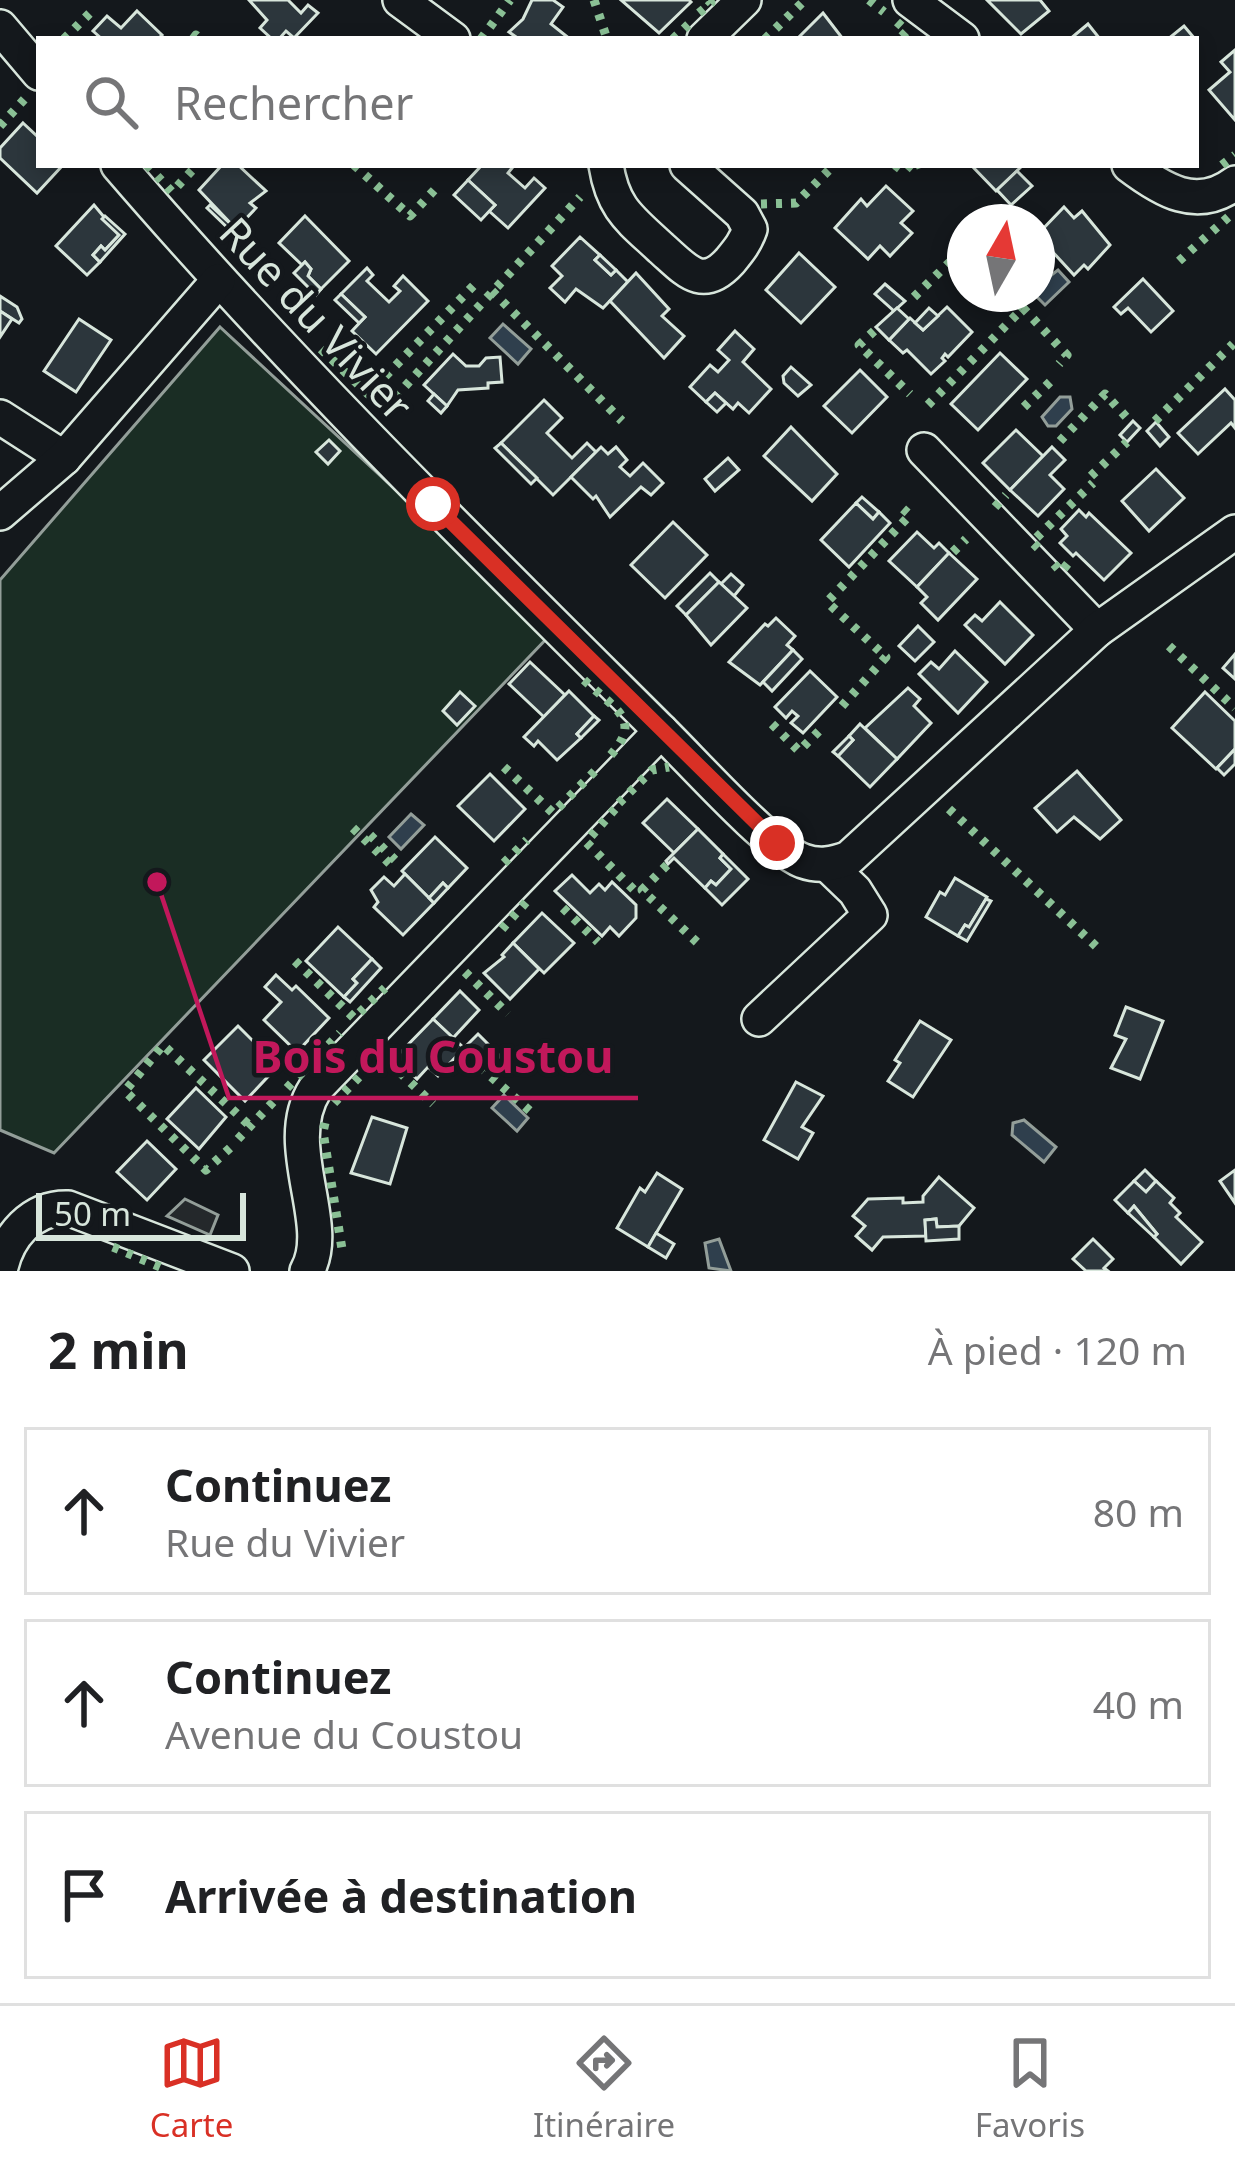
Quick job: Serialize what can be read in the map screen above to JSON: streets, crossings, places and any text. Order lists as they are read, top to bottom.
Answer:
{
  "streets": {
    "street": ["Rue du Vivier"]
  },
  "places": ["Bois du Coustou"],
  "scale_bar": "50 m",
  "north": "top",
  "page": {
    "search": "Rechercher",
    "scale": "50 m",
    "heading": ["2 min", "À pied · 120 m"],
    "list": [
      ["Continuez", "Rue du Vivier", "80 m"],
      ["Continuez", "Avenue du Coustou", "40 m"],
      "Arrivée à destination"
    ],
    "nav": ["Carte", "Itinéraire", "Favoris"]
  }
}
